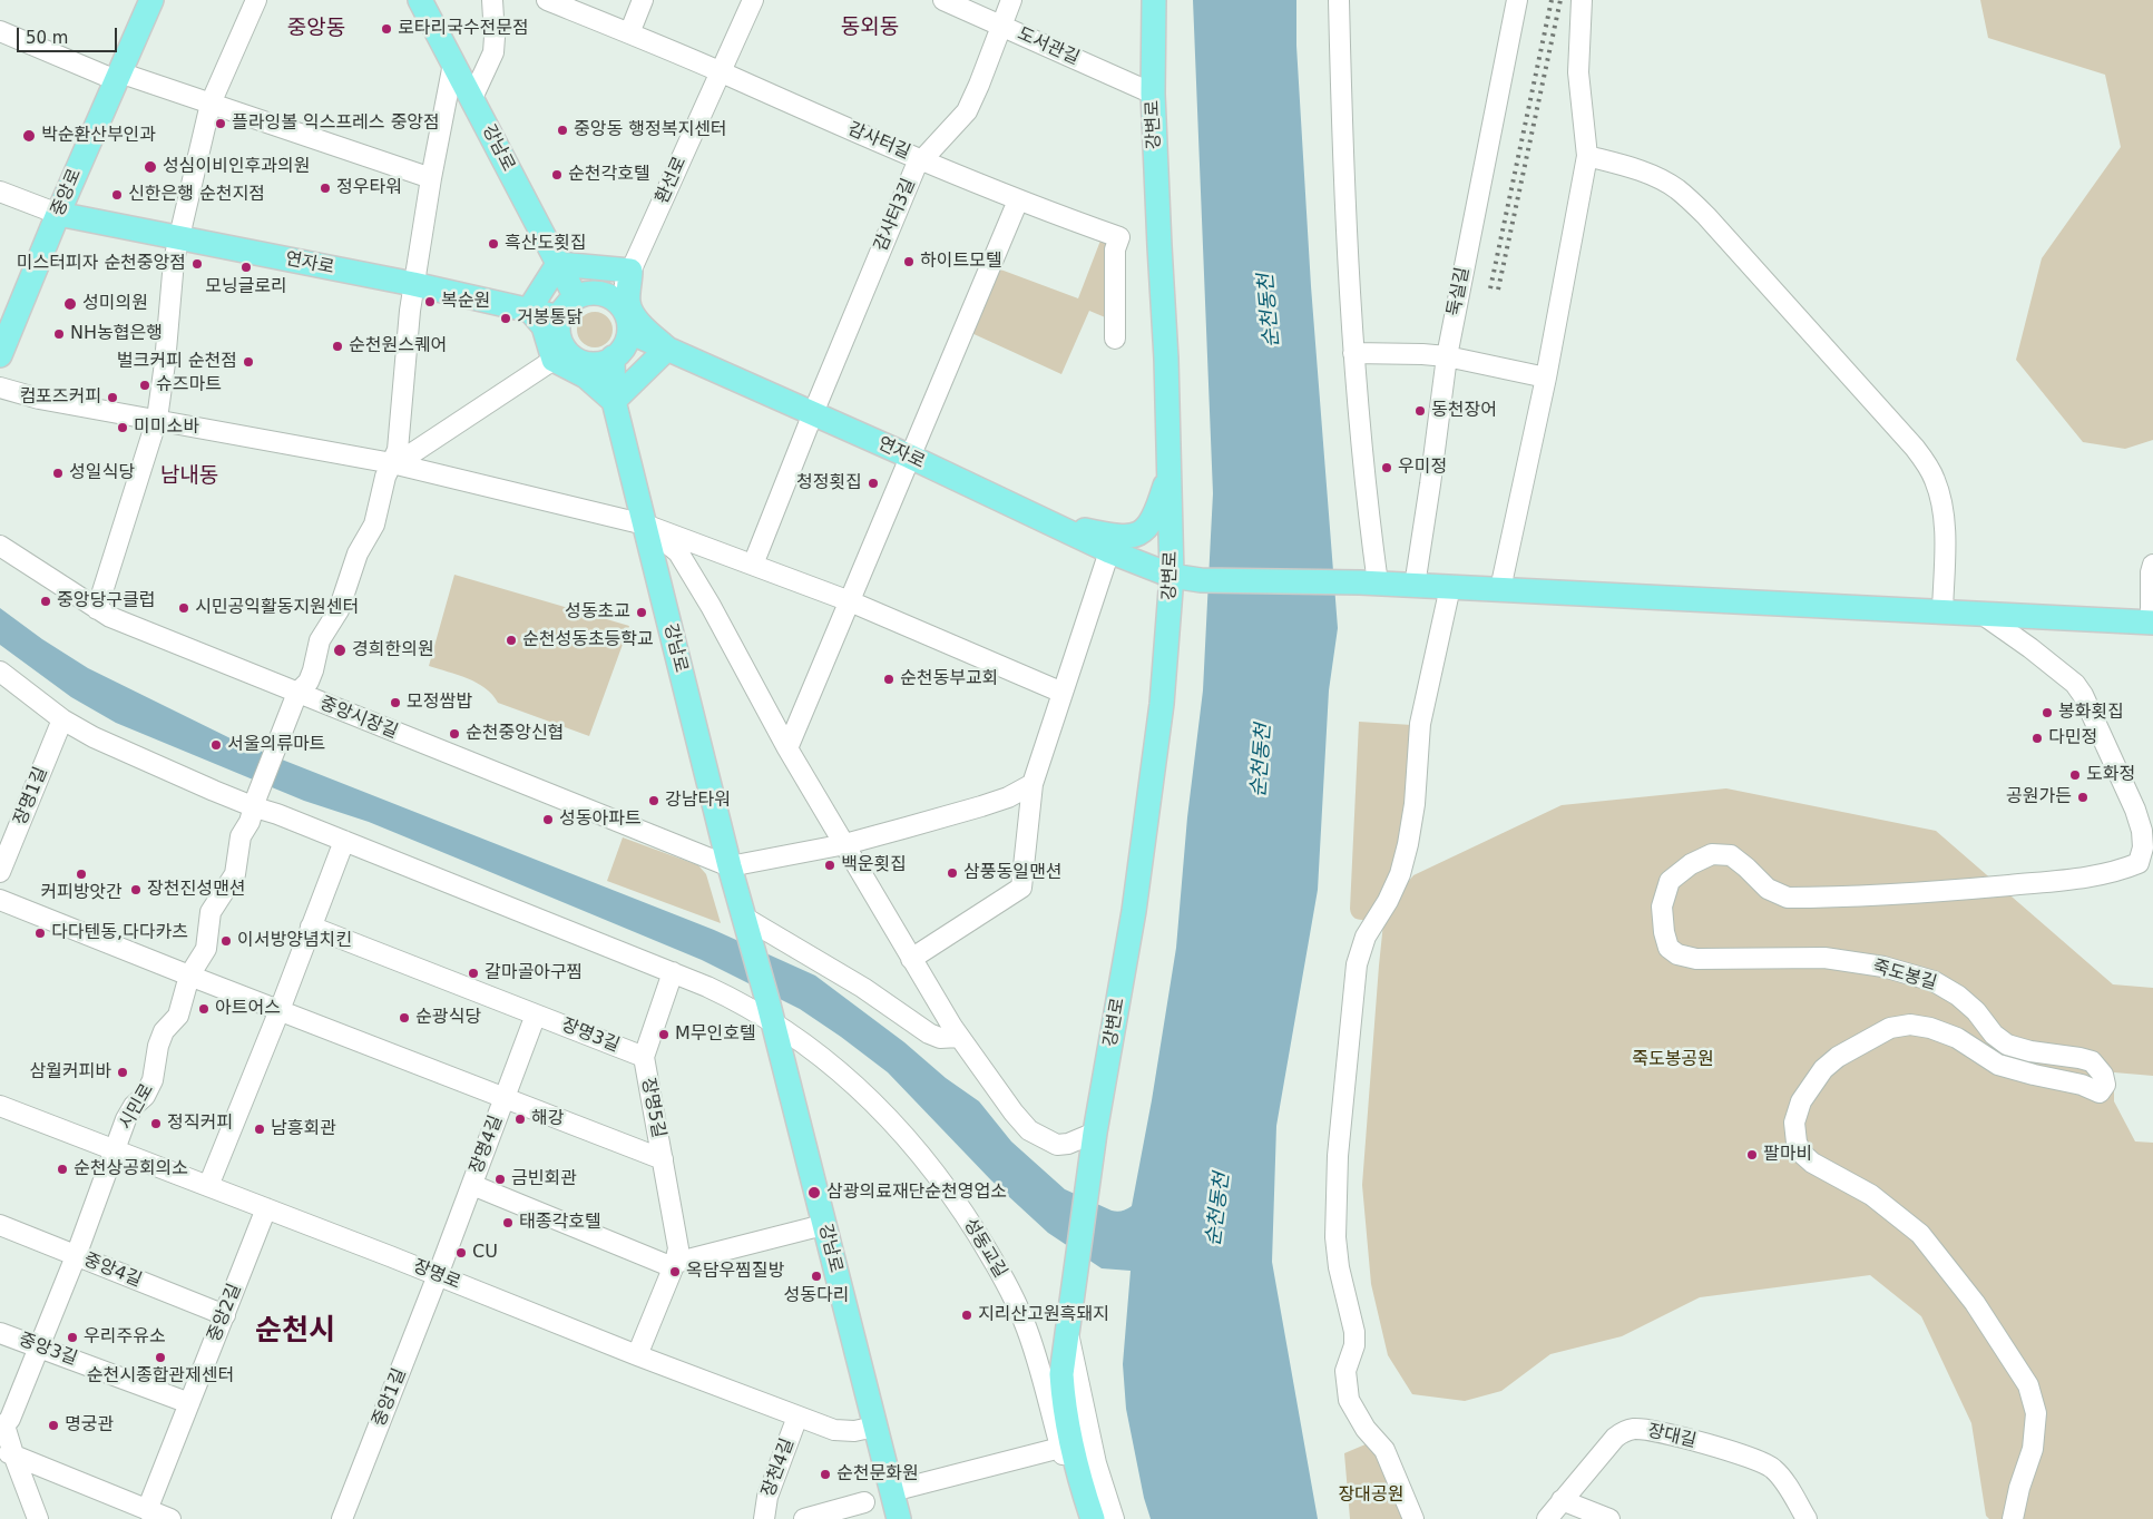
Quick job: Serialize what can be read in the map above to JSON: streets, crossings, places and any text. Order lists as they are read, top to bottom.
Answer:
{
  "streets": {
    "main road": [
      "강변로",
      "강남로",
      "중앙로",
      "연자로"
    ],
    "street": [
      "도서관길",
      "감사터길",
      "환선로",
      "감사터3길",
      "둑실길",
      "중앙시장길",
      "장명1길",
      "죽도봉길",
      "장명3길",
      "시민로",
      "장명5길",
      "장명4길",
      "성동교길",
      "중앙4길",
      "장명로",
      "중앙2길",
      "중앙3길",
      "중앙1길",
      "장대길",
      "장천4길"
    ]
  },
  "crossings": [
    ["도서관길", "강변로"],
    ["도서관길", "감사터3길"],
    ["강변로", "연자로"],
    ["감사터길", "환선로"],
    ["감사터길", "감사터3길"],
    ["강남로", "환선로"],
    ["강남로", "연자로"],
    ["강남로", "중앙시장길"],
    ["강남로", "시민로"],
    ["강남로", "성동교길"],
    ["강남로", "장명로"],
    ["환선로", "연자로"],
    ["중앙로", "연자로"],
    ["감사터3길", "연자로"],
    ["연자로", "둑실길"],
    ["연자로", "죽도봉길"],
    ["연자로", "시민로"],
    ["중앙시장길", "시민로"],
    ["장명1길", "성동교길"],
    ["장명3길", "장명5길"],
    ["장명3길", "장명4길"],
    ["시민로", "성동교길"],
    ["시민로", "중앙4길"],
    ["시민로", "장명로"],
    ["시민로", "중앙3길"],
    ["장명4길", "장명로"],
    ["장명4길", "중앙1길"],
    ["중앙4길", "중앙2길"],
    ["장명로", "중앙2길"],
    ["장명로", "중앙1길"],
    ["장명로", "장천4길"],
    ["중앙2길", "중앙3길"]
  ],
  "districts": [
    "동외동",
    "중앙동",
    "남내동",
    "순천시"
  ],
  "water": ["순천동천"],
  "parks": ["죽도봉공원", "장대공원"],
  "places": [
    "로타리국수전문점",
    "플라잉볼 익스프레스 중앙점",
    "중앙동 행정복지센터",
    "박순환산부인과",
    "성심이비인후과의원",
    "순천각호텔",
    "정우타워",
    "신한은행 순천지점",
    "흑산도횟집",
    "하이트모텔",
    "미스터피자 순천중앙점",
    "모닝글로리",
    "복순원",
    "성미의원",
    "거봉통닭",
    "NH농협은행",
    "순천원스퀘어",
    "벌크커피 순천점",
    "슈즈마트",
    "컴포즈커피",
    "동천장어",
    "미미소바",
    "우미정",
    "성일식당",
    "청정횟집",
    "중앙당구클럽",
    "시민공익활동지원센터",
    "성동초교",
    "순천성동초등학교",
    "경희한의원",
    "순천동부교회",
    "모정쌈밥",
    "봉화횟집",
    "순천중앙신협",
    "다민정",
    "서울의류마트",
    "도화정",
    "공원가든",
    "강남타워",
    "성동아파트",
    "백운횟집",
    "삼풍동일맨션",
    "커피방앗간",
    "장천진성맨션",
    "다다텐동,다다카츠",
    "이서방양념치킨",
    "갈마골아구찜",
    "아트어스",
    "순광식당",
    "M무인호텔",
    "삼월커피바",
    "해강",
    "정직커피",
    "남흥회관",
    "팔마비",
    "순천상공회의소",
    "금빈회관",
    "삼광의료재단순천영업소",
    "태종각호텔",
    "CU",
    "옥담우찜질방",
    "성동다리",
    "지리산고원흑돼지",
    "우리주유소",
    "순천시종합관제센터",
    "명궁관",
    "순천문화원"
  ],
  "scale_bar": "50 m"
}
